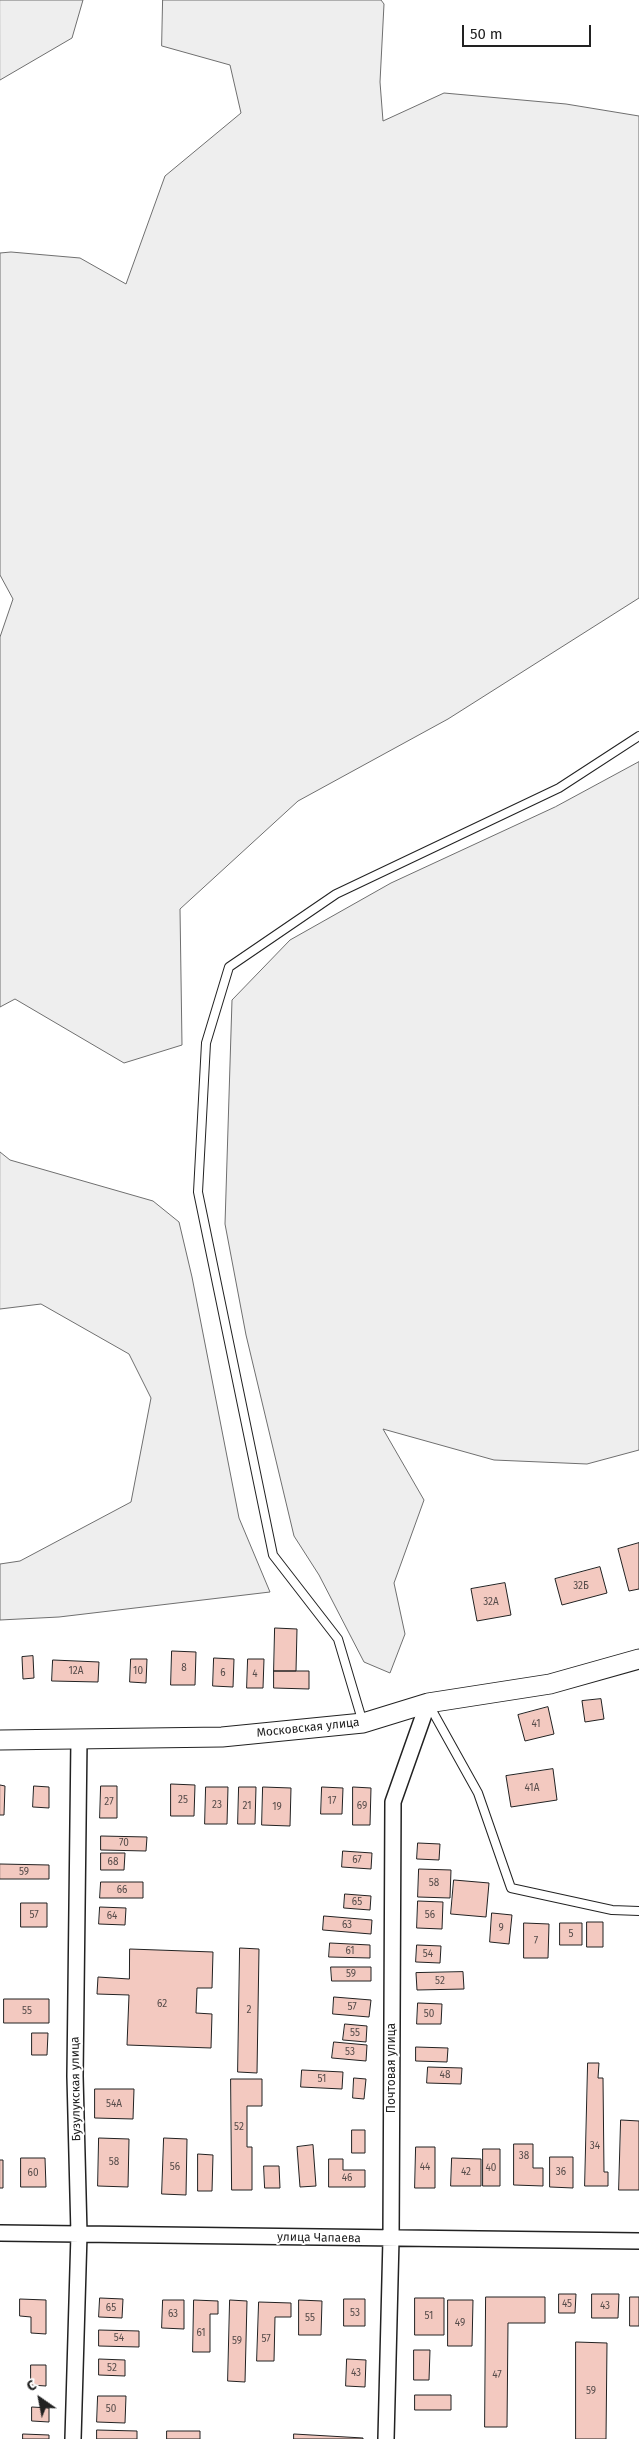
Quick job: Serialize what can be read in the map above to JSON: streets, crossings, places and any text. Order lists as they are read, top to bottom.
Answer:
{
  "streets": {
    "street": [
      "Московская улица",
      "Почтовая улица",
      "Бузулукская улица",
      "улица Чапаева"
    ]
  },
  "crossings": [
    ["Московская улица", "Почтовая улица"],
    ["Московская улица", "Бузулукская улица"],
    ["Почтовая улица", "улица Чапаева"],
    ["Бузулукская улица", "улица Чапаева"]
  ],
  "house_numbers": [
    "32Б",
    "32А",
    "8",
    "12А",
    "10",
    "6",
    "4",
    "41",
    "41А",
    "25",
    "17",
    "27",
    "23",
    "21",
    "69",
    "19",
    "70",
    "67",
    "68",
    "59",
    "58",
    "66",
    "65",
    "57",
    "56",
    "64",
    "63",
    "9",
    "5",
    "7",
    "61",
    "54",
    "59",
    "52",
    "62",
    "57",
    "2",
    "55",
    "50",
    "55",
    "53",
    "48",
    "51",
    "54А",
    "52",
    "34",
    "38",
    "58",
    "56",
    "44",
    "40",
    "42",
    "36",
    "60",
    "46",
    "45",
    "43",
    "65",
    "53",
    "63",
    "51",
    "55",
    "49",
    "61",
    "54",
    "57",
    "59",
    "52",
    "43",
    "47",
    "59",
    "50"
  ],
  "scale_bar": "50 m",
  "north": "top left"
}
